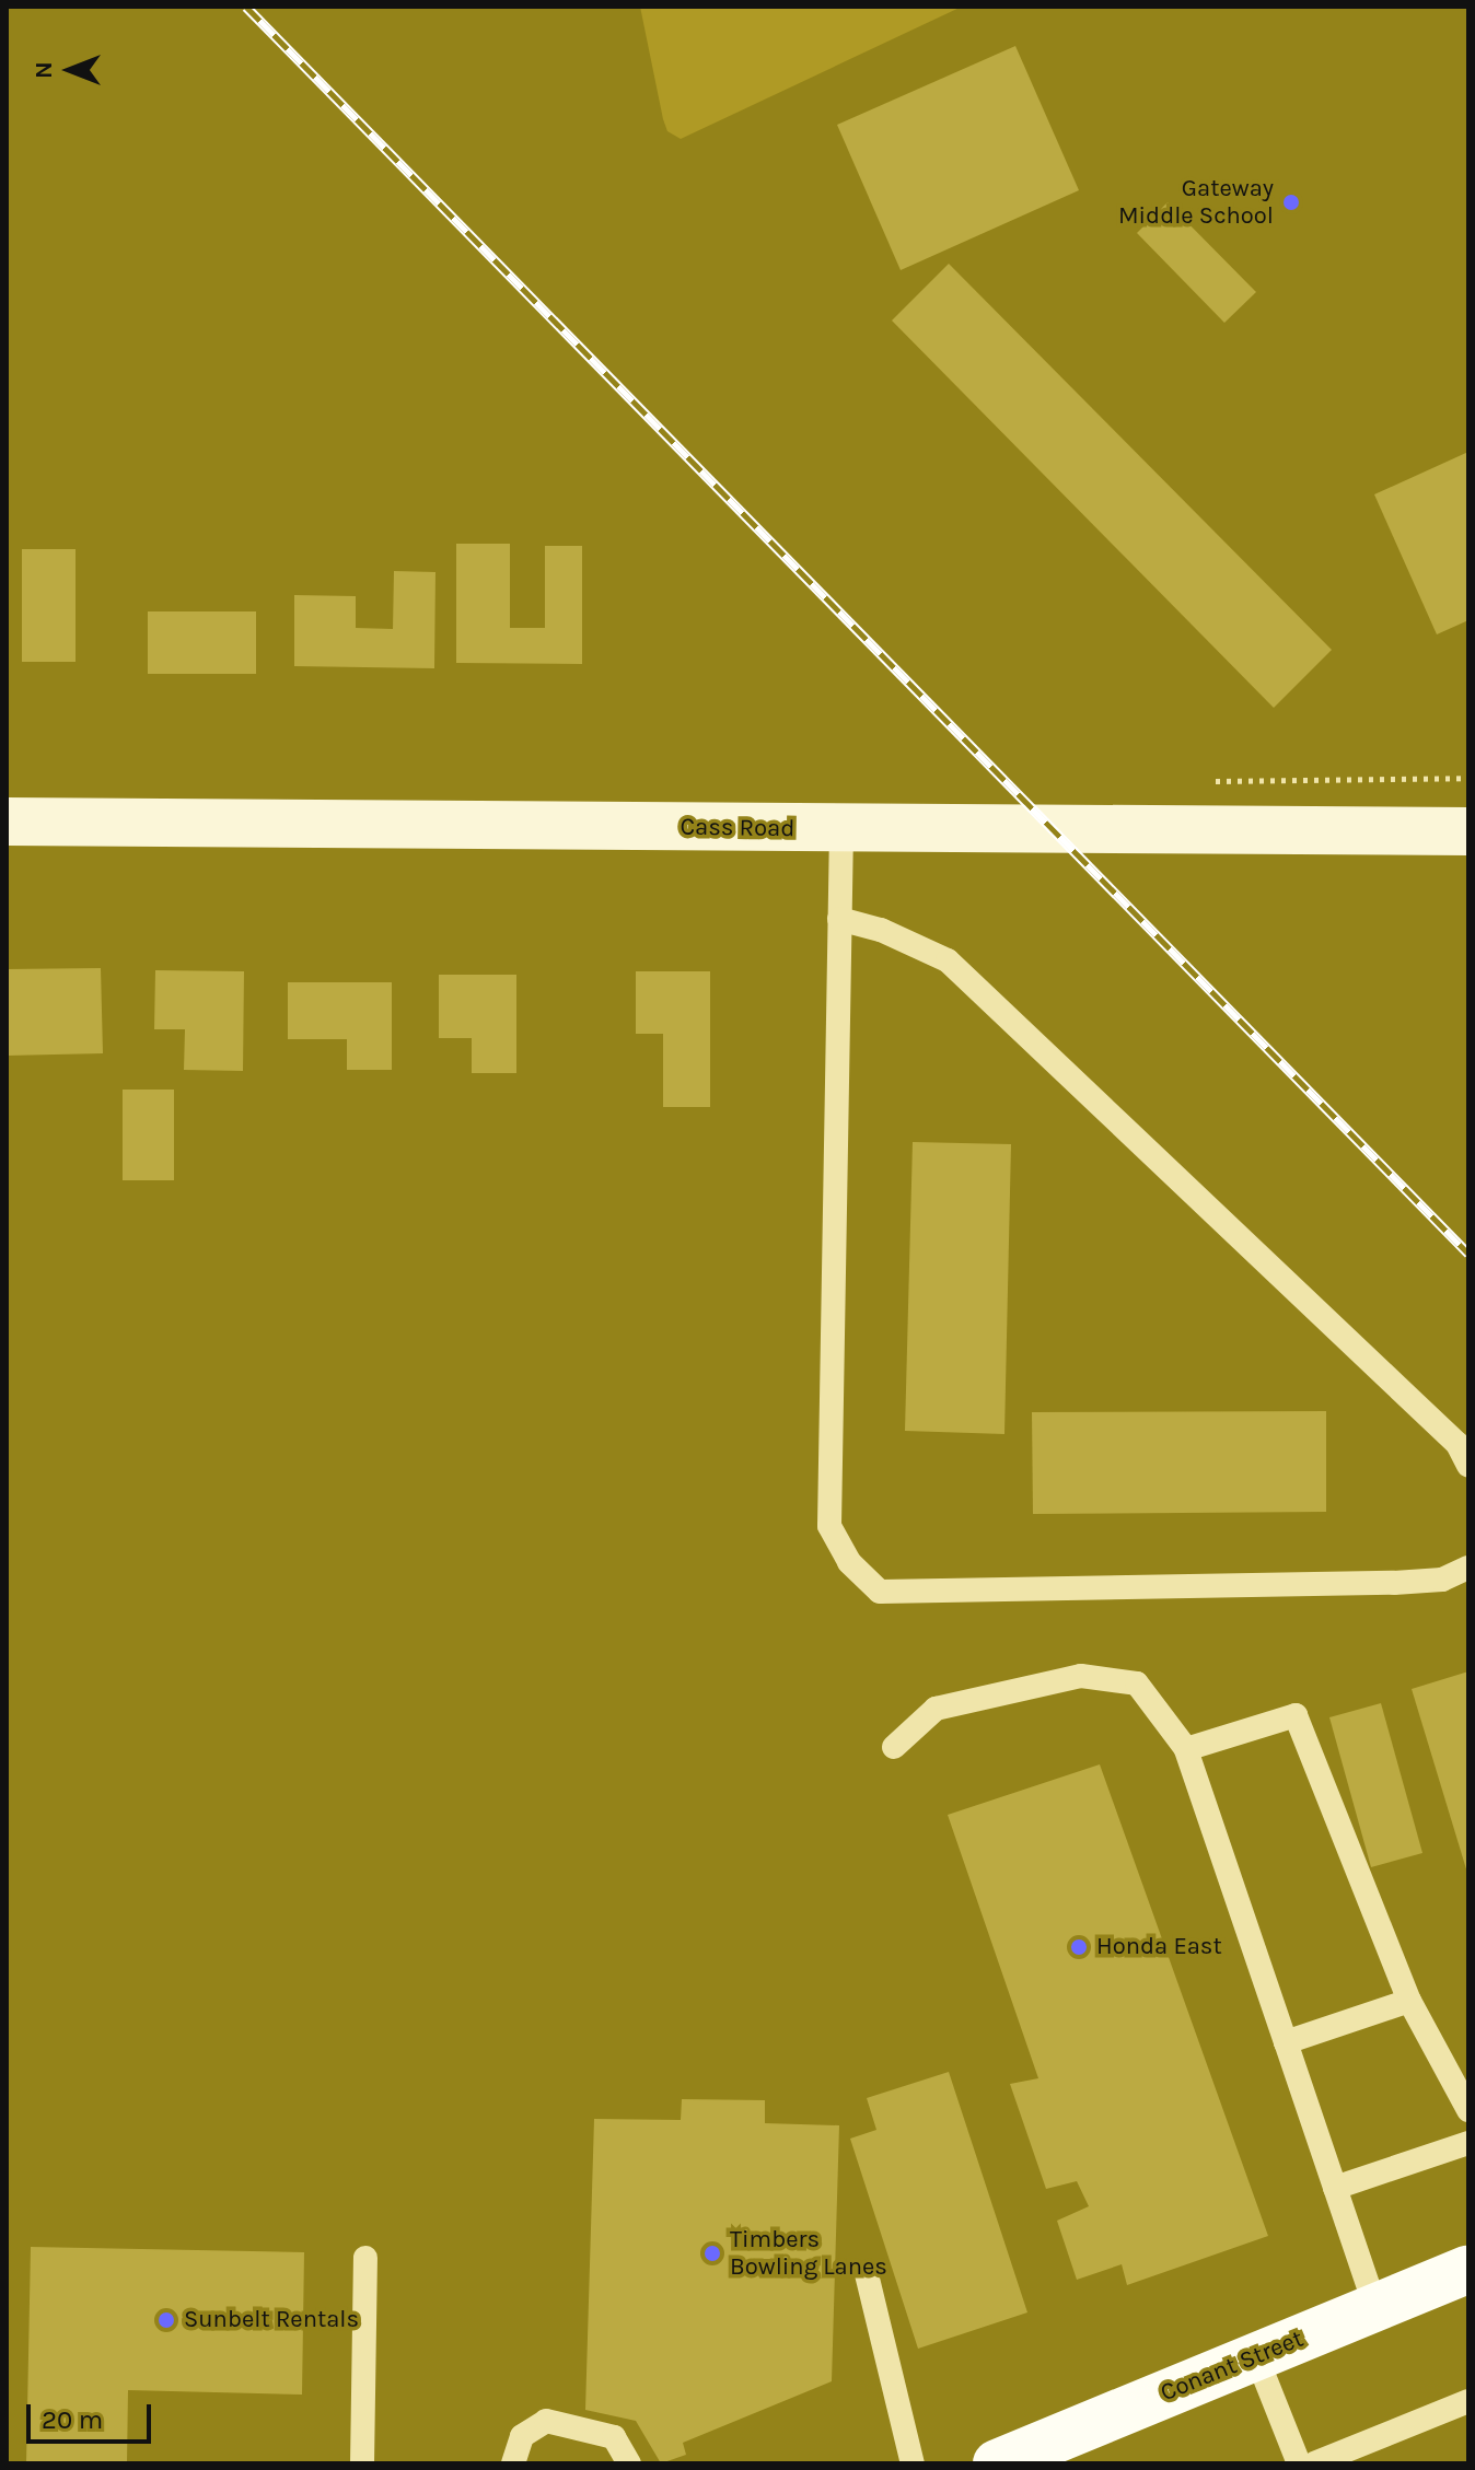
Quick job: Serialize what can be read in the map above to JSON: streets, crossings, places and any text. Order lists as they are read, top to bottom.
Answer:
{
  "streets": {
    "main road": ["Conant Street"],
    "street": ["Cass Road"]
  },
  "places": [
    "Gateway Middle School",
    "Honda East",
    "Timbers Bowling Lanes",
    "Sunbelt Rentals"
  ],
  "scale_bar": "20 m",
  "north": "left"
}
